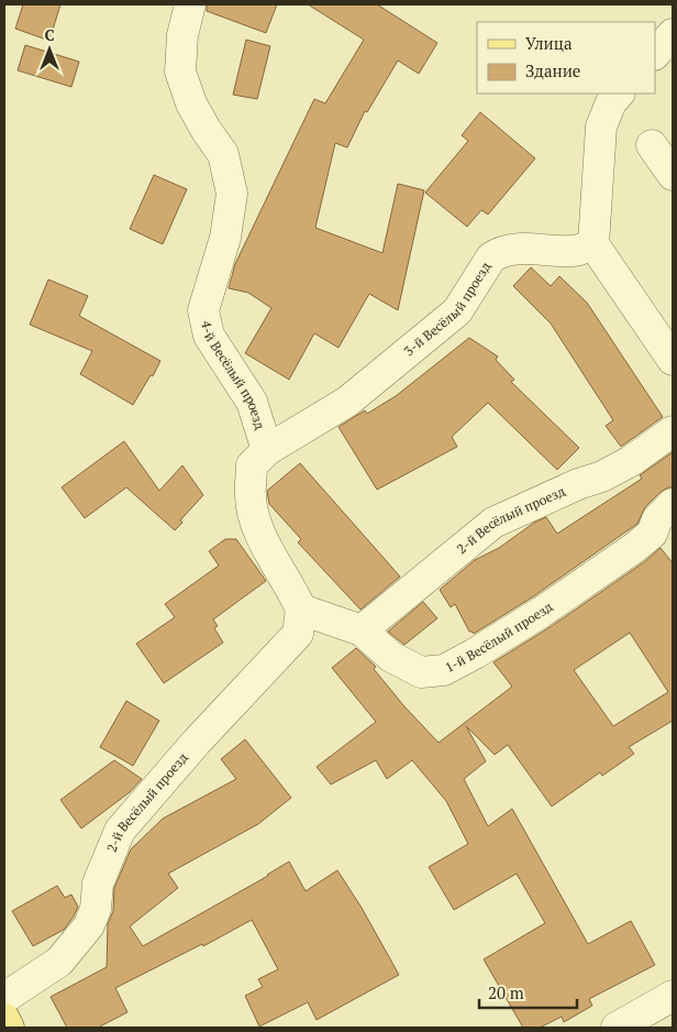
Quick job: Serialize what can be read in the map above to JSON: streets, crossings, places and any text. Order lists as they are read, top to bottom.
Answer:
{
  "streets": {
    "street": [
      "3-й Весёлый проезд",
      "4-й Весёлый проезд",
      "2-й Весёлый проезд",
      "1-й Весёлый проезд"
    ]
  },
  "crossings": [
    ["3-й Весёлый проезд", "4-й Весёлый проезд"],
    ["2-й Весёлый проезд", "1-й Весёлый проезд"]
  ],
  "legend": ["Улица", "Здание"],
  "scale_bar": "20 m",
  "north": "top"
}
